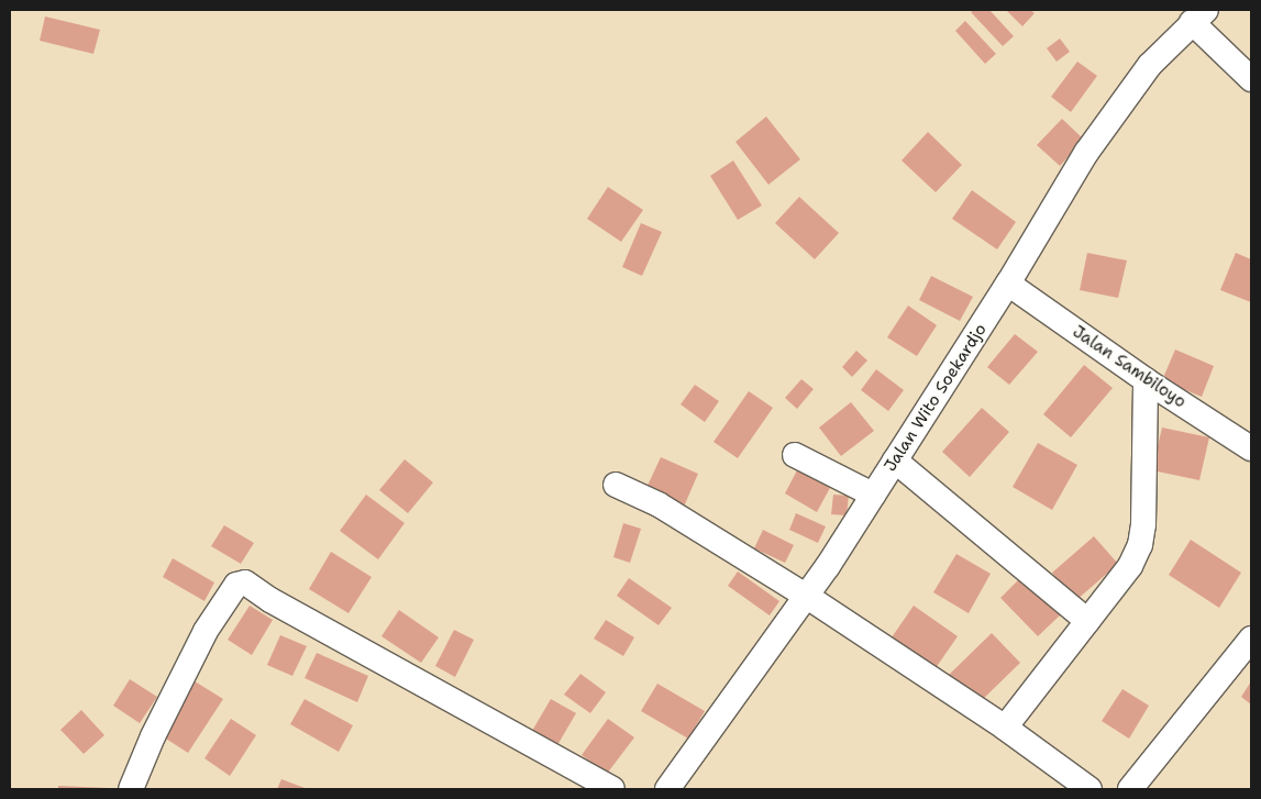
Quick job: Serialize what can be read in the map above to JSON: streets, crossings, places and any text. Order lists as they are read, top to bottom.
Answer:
{
  "streets": {
    "street": ["Jalan Sambiloyo", "Jalan Wito Soekardjo"]
  },
  "crossings": [
    ["Jalan Sambiloyo", "Jalan Wito Soekardjo"]
  ]
}
